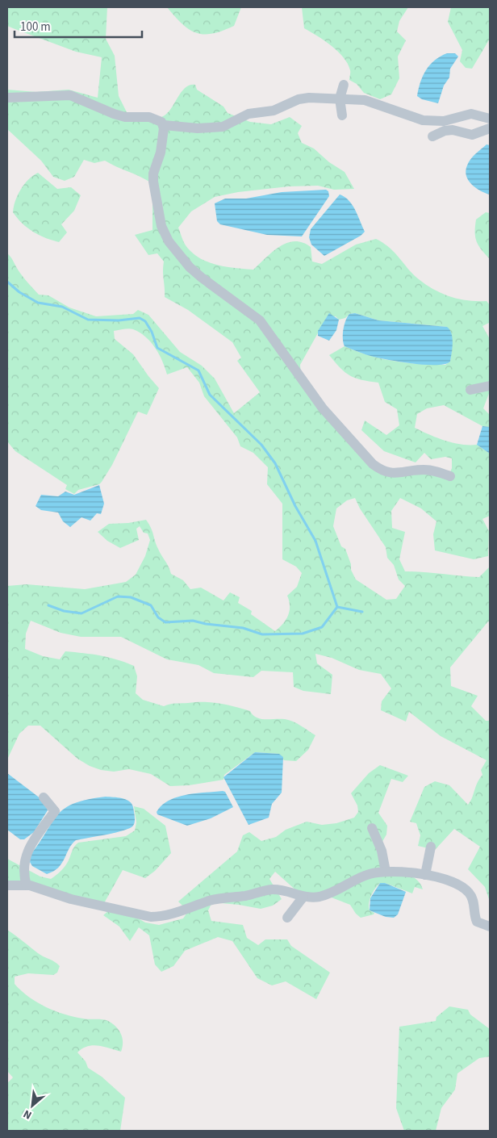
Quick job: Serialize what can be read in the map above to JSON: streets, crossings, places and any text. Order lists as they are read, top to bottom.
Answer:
{
  "scale_bar": "100 m",
  "north": "bottom left"
}
